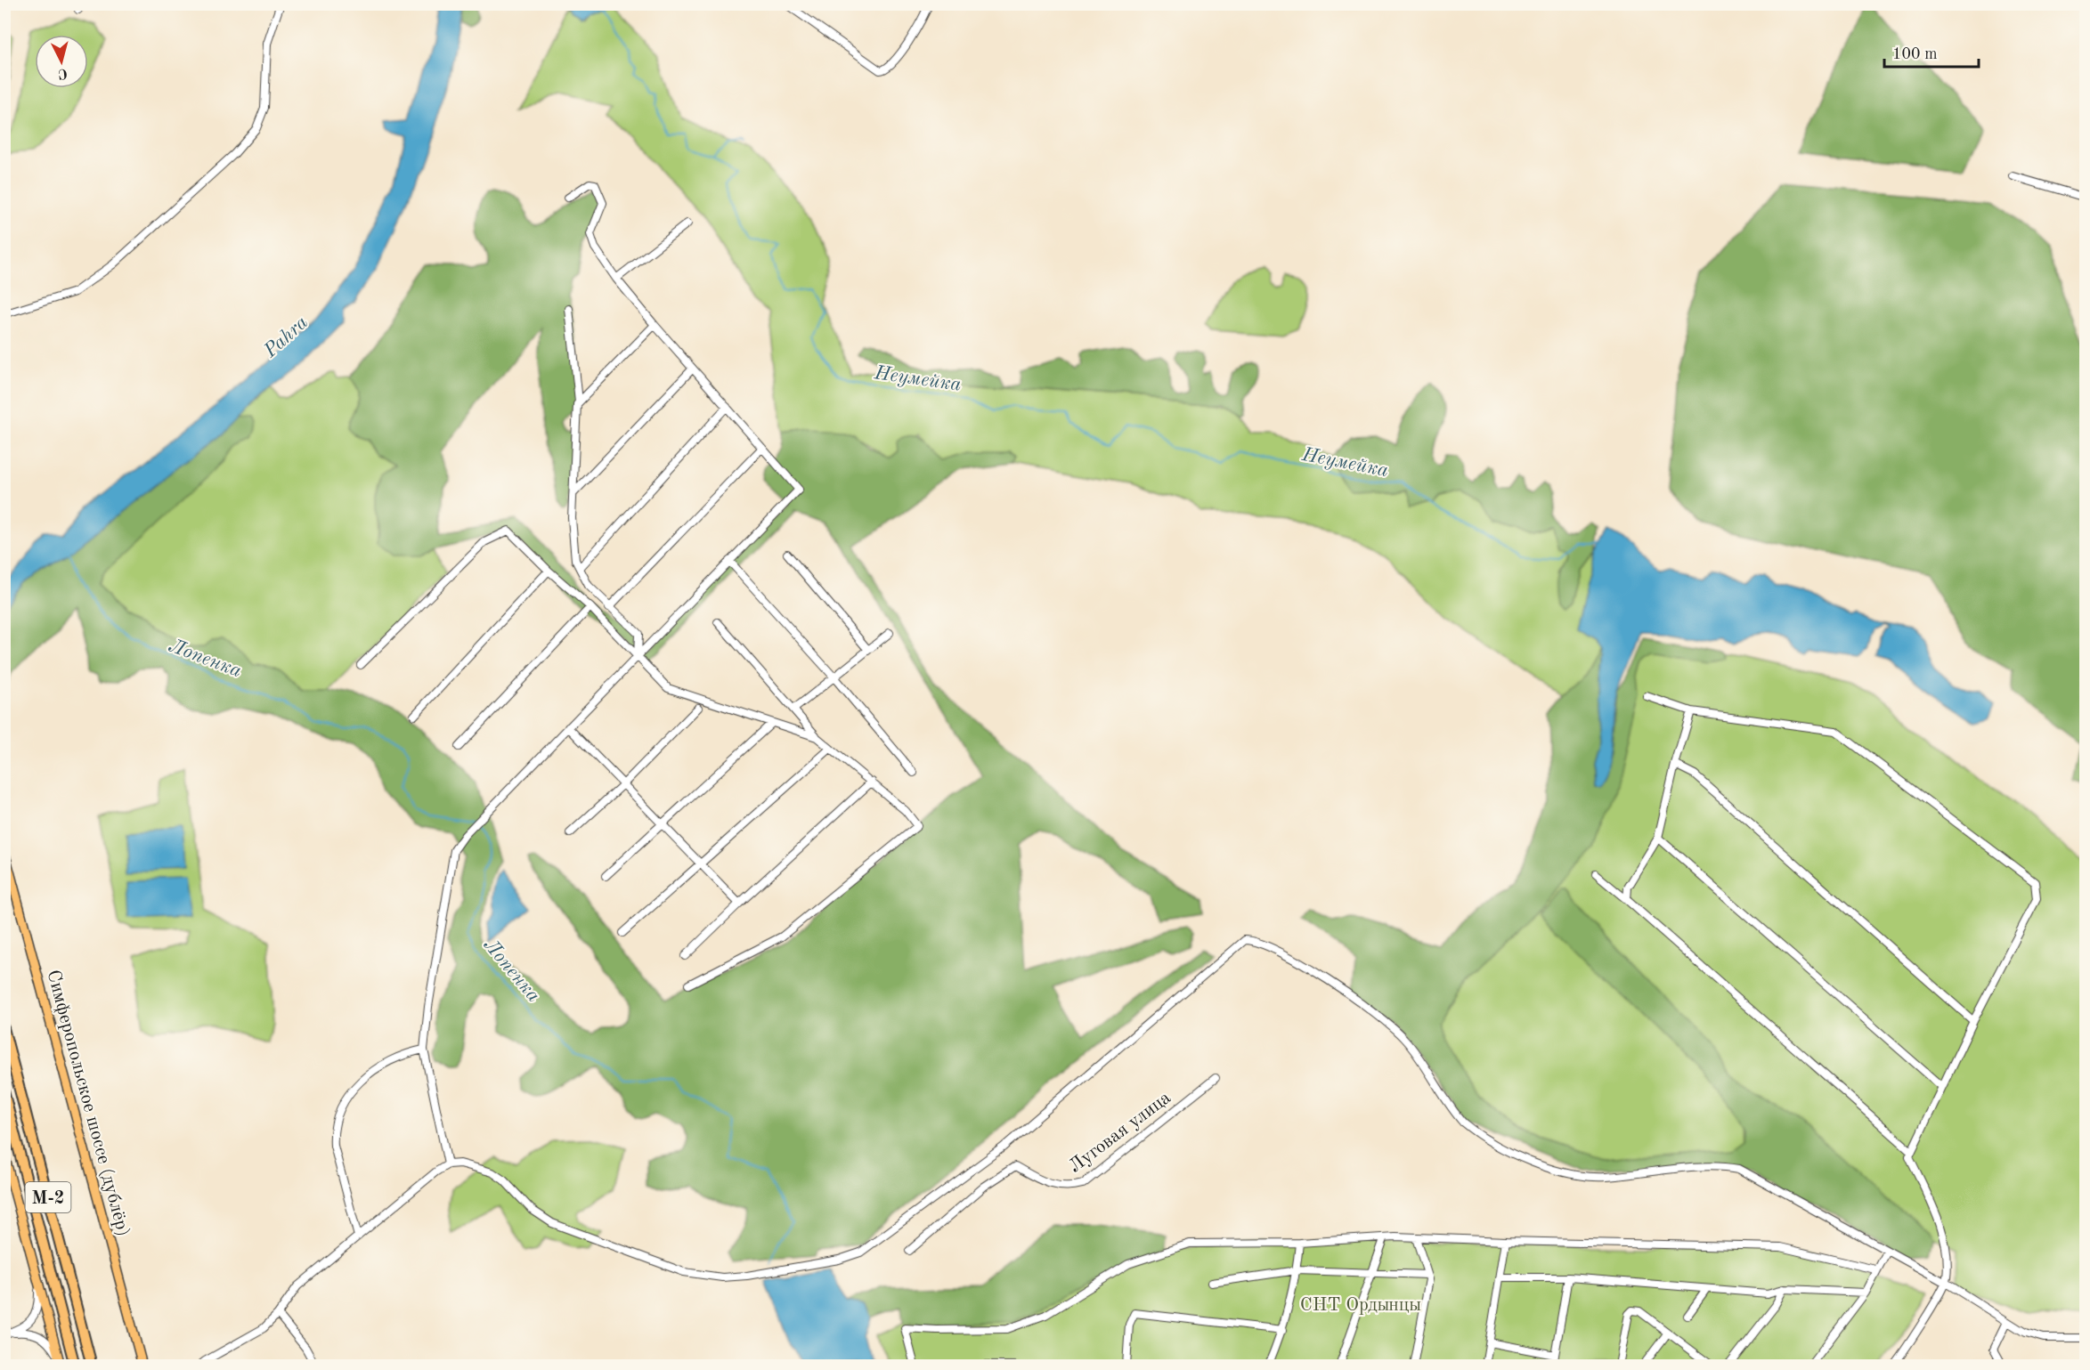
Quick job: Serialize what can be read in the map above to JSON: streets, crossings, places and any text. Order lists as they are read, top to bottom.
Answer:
{
  "streets": {
    "highway": ["М-2"],
    "main road": ["Симферопольское шоссе (дублёр)"],
    "street": ["Луговая улица"]
  },
  "water": ["Pahra", "Неумейка", "Лопенка"],
  "parks": ["СНТ Ордынцы"],
  "scale_bar": "100 m",
  "north": "bottom"
}
